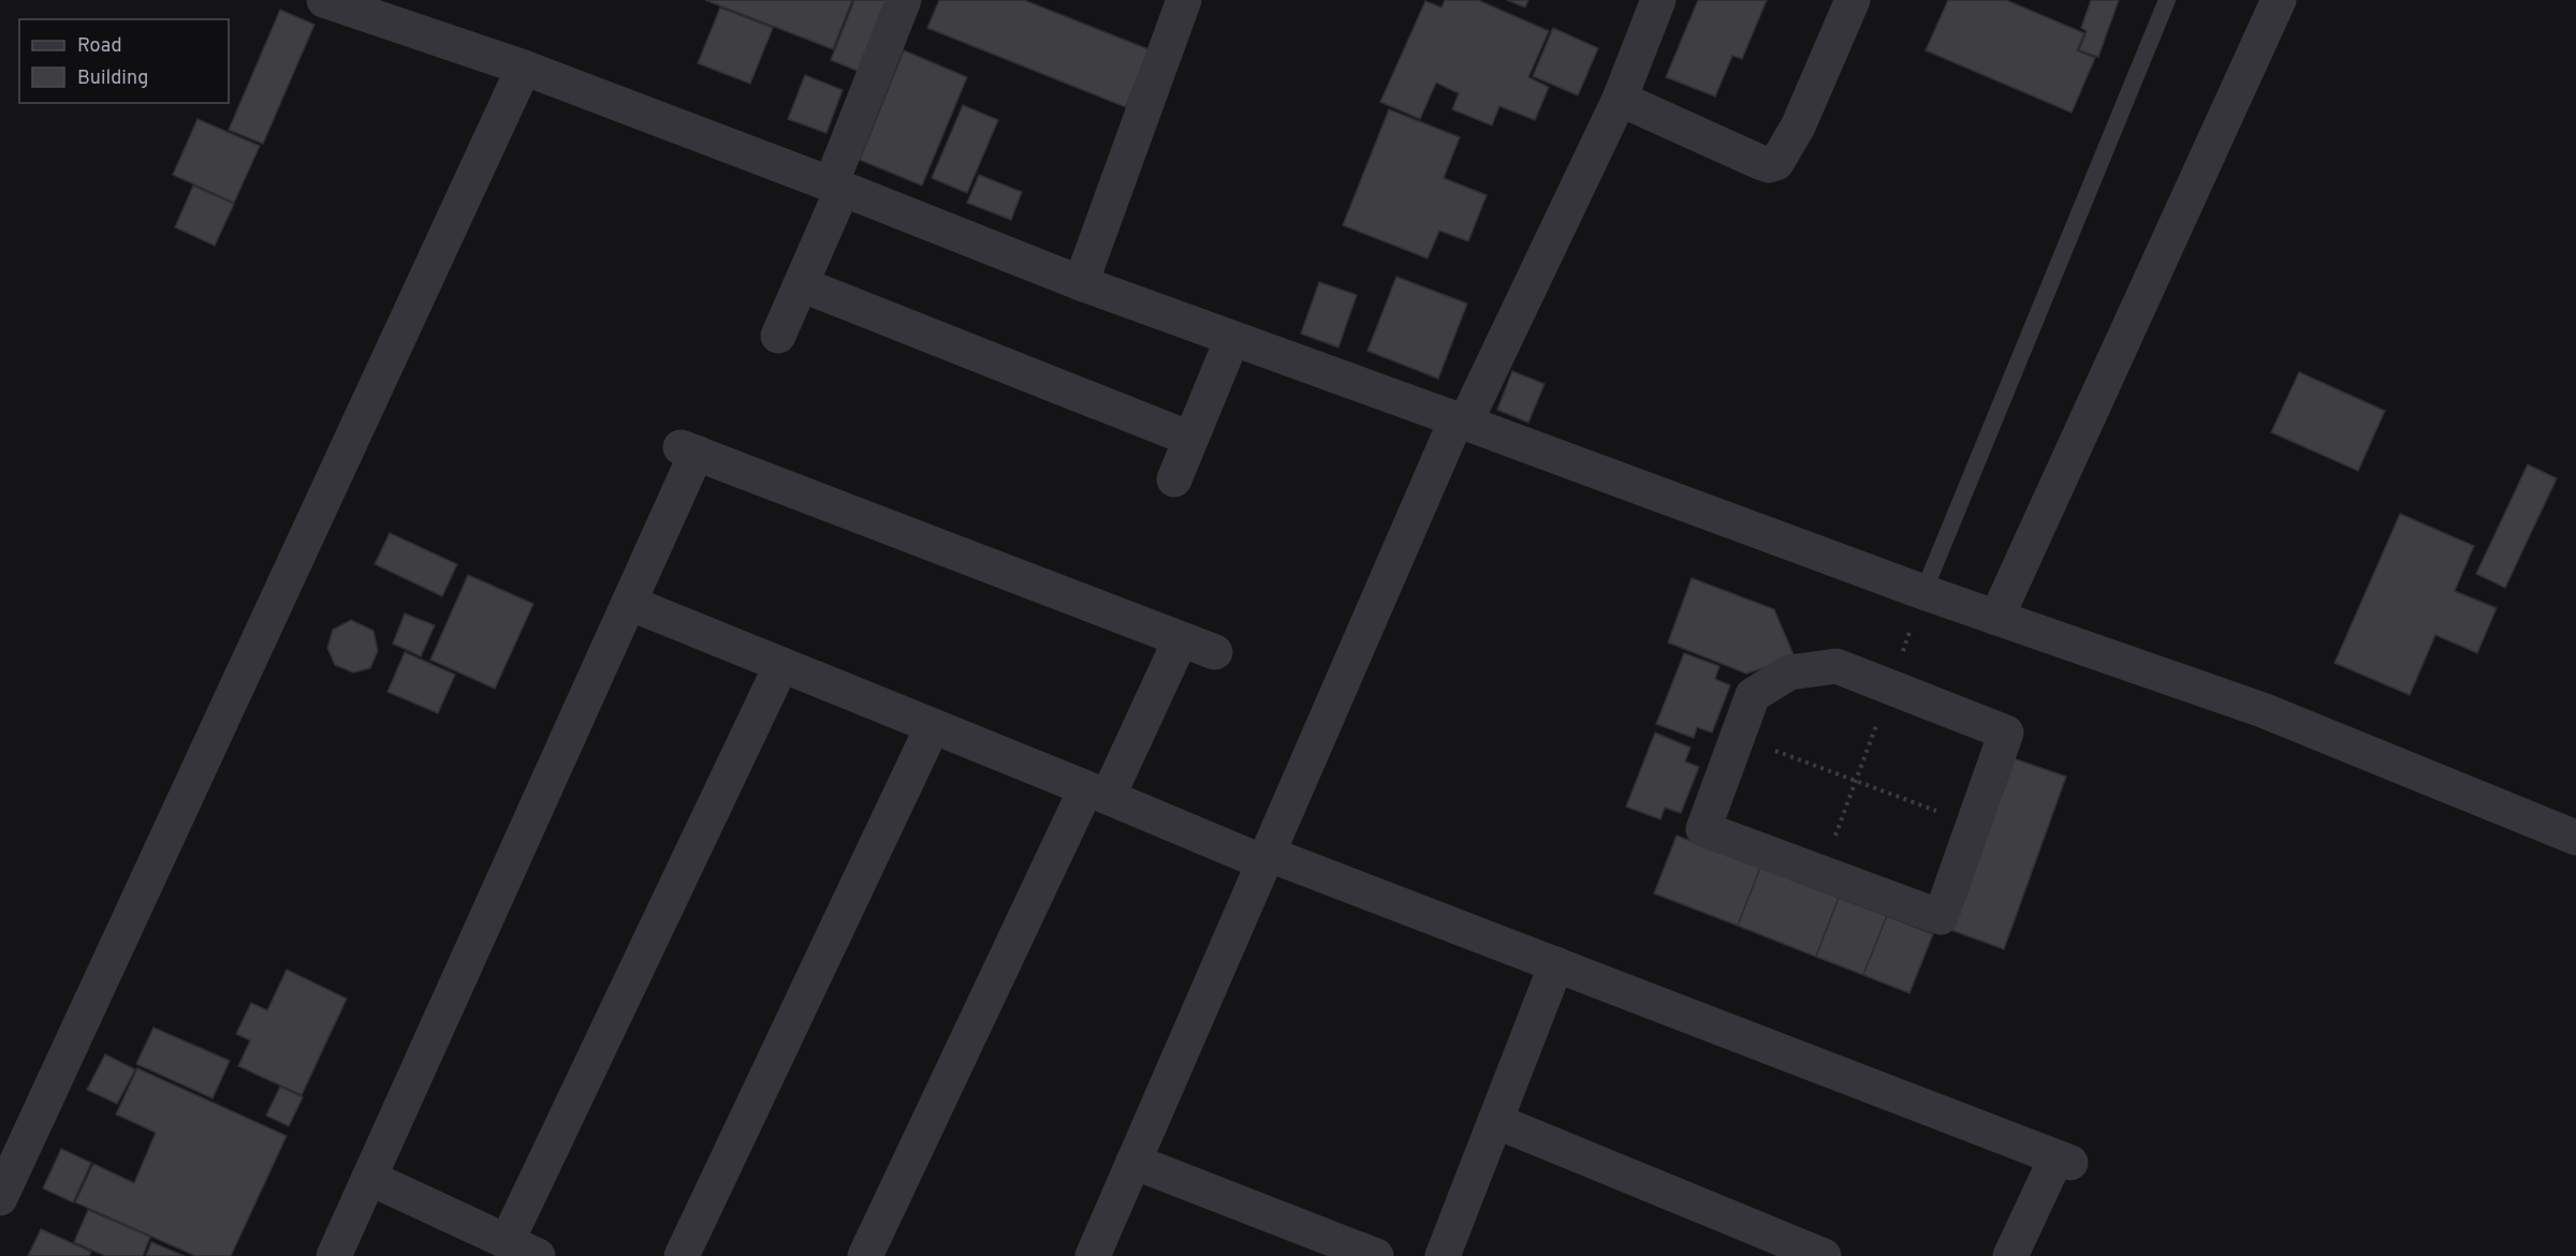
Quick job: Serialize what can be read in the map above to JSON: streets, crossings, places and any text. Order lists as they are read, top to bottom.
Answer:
{
  "legend": ["Road", "Building"]
}
